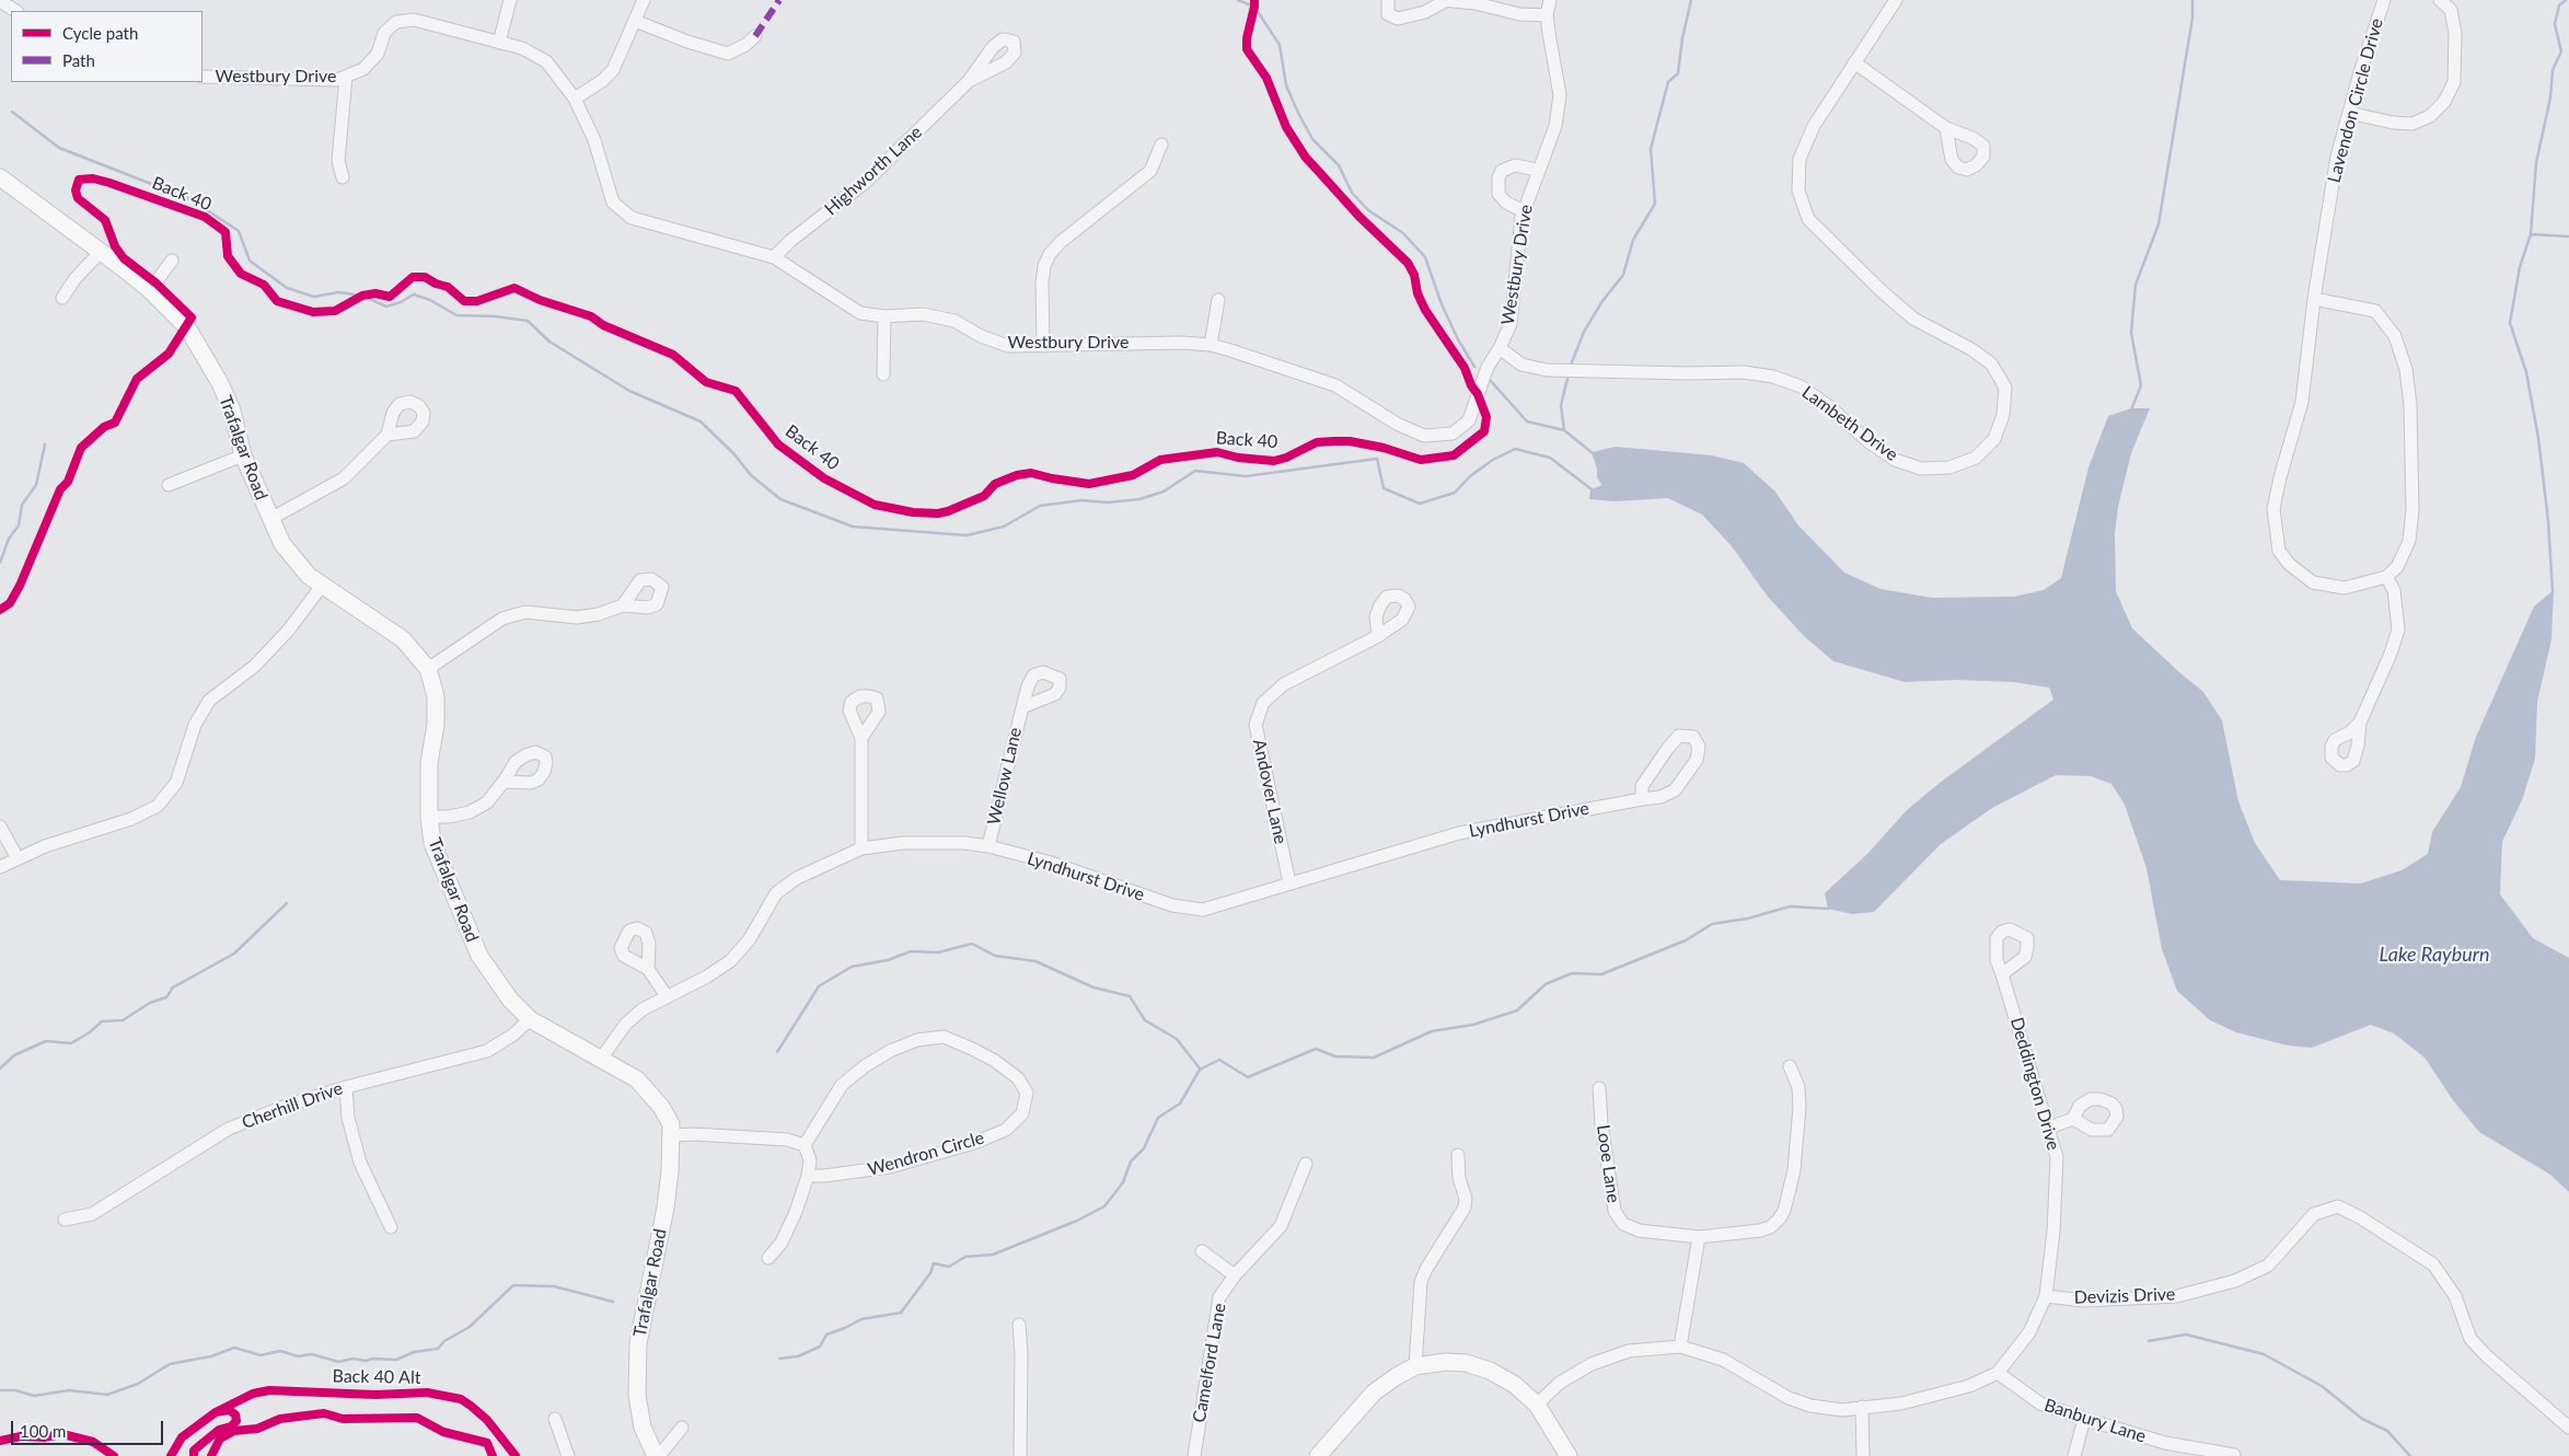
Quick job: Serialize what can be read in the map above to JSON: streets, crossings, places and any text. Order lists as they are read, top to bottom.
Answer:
{
  "streets": {
    "street": [
      "Westbury Drive",
      "Lavendon Circle Drive",
      "Highworth Lane",
      "Lambeth Drive",
      "Trafalgar Road",
      "Wellow Lane",
      "Andover Lane",
      "Lyndhurst Drive",
      "Deddington Drive",
      "Cherhill Drive",
      "Wendron Circle",
      "Looe Lane",
      "Devizis Drive",
      "Camelford Lane",
      "Banbury Lane"
    ],
    "cycle path": ["Back 40", "Back 40 Alt"]
  },
  "crossings": [
    ["Westbury Drive", "Highworth Lane"],
    ["Westbury Drive", "Lambeth Drive"],
    ["Trafalgar Road", "Lyndhurst Drive"],
    ["Trafalgar Road", "Cherhill Drive"],
    ["Wellow Lane", "Lyndhurst Drive"],
    ["Andover Lane", "Lyndhurst Drive"],
    ["Deddington Drive", "Devizis Drive"],
    ["Deddington Drive", "Banbury Lane"]
  ],
  "water": ["Lake Rayburn"],
  "legend": ["Cycle path", "Path"],
  "scale_bar": "100 m"
}
